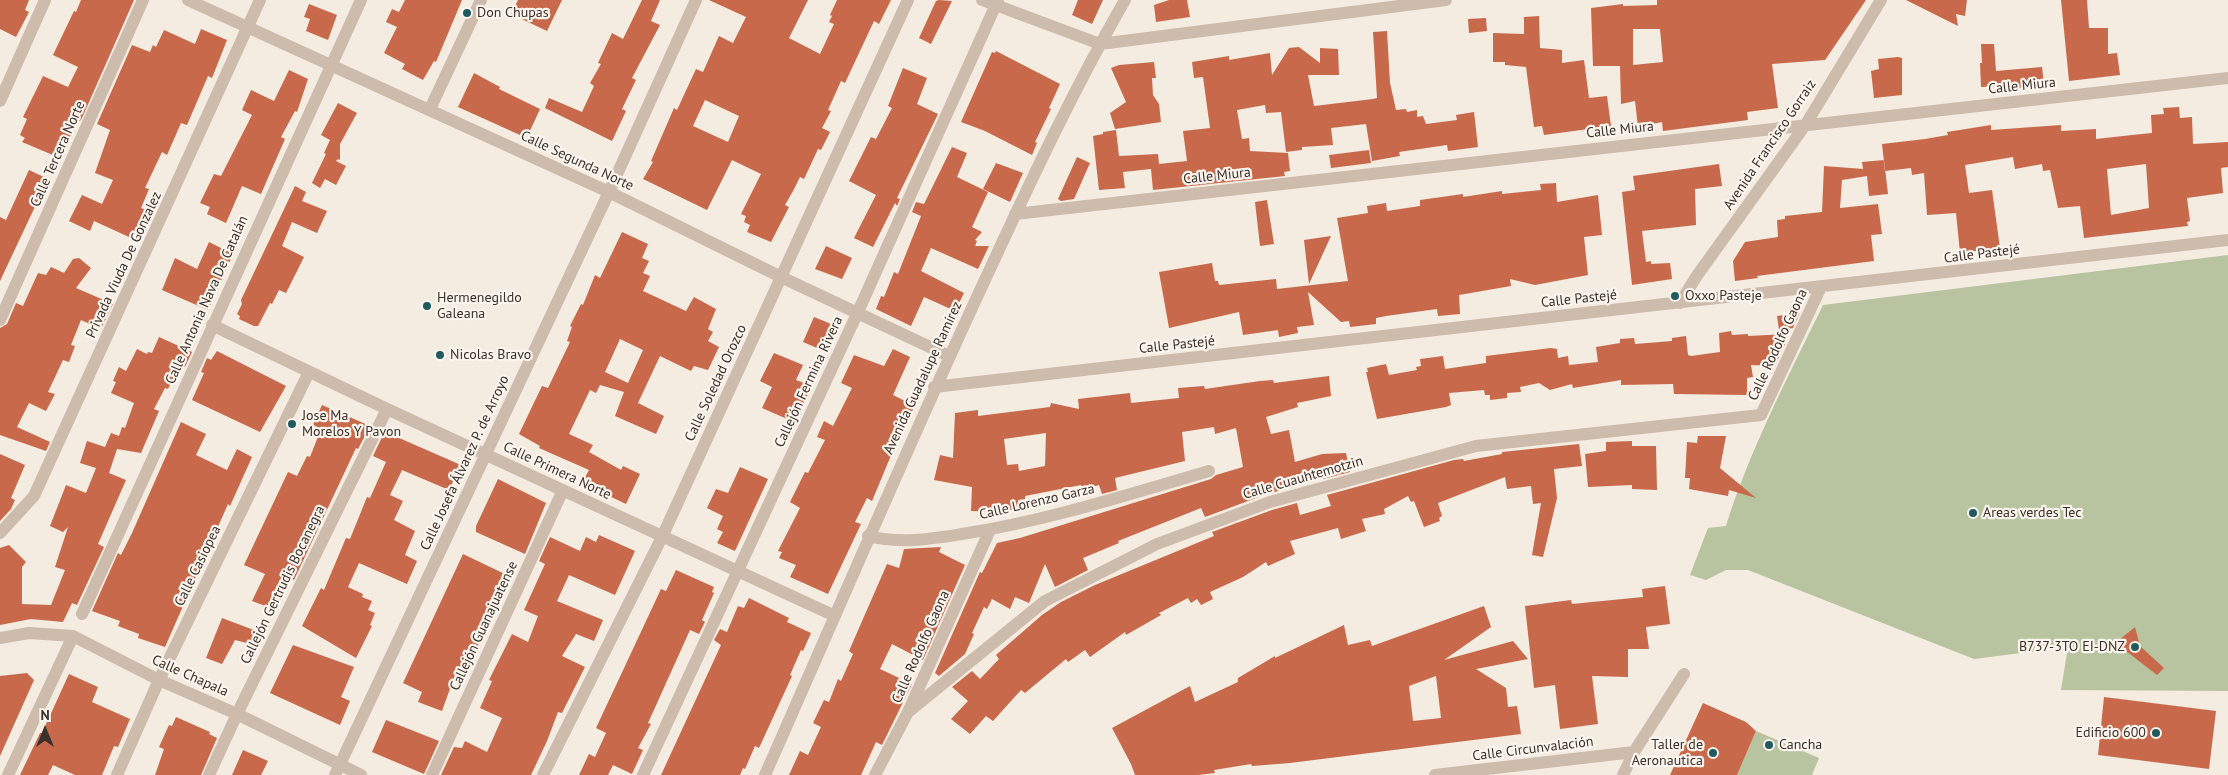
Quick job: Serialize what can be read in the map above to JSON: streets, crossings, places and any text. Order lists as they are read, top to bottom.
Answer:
{
  "streets": {
    "street": [
      "Calle Miura",
      "Avenida Francisco Gorraiz",
      "Calle Tercera Norte",
      "Calle Segunda Norte",
      "Calle Pastejé",
      "Privada Viuda De Gonzalez",
      "Calle Antonia Nava De Catalán",
      "Calle Rodolfo Gaona",
      "Avenida Guadalupe Ramírez",
      "Callejón Fermina Rivera",
      "Calle Soledad Orozco",
      "Calle Josefa Álvarez P. de Arroyo",
      "Calle Primera Norte",
      "Calle Cuauhtemotzin",
      "Calle Lorenzo Garza",
      "Calle Casiopea",
      "Callejón Gertrudis Bocanegra",
      "Callejón Guanajuatense",
      "Calle Chapala",
      "Calle Circunvalación"
    ]
  },
  "crossings": [
    ["Calle Miura", "Avenida Francisco Gorraiz"],
    ["Calle Miura", "Avenida Guadalupe Ramírez"],
    ["Avenida Francisco Gorraiz", "Calle Pastejé"],
    ["Calle Segunda Norte", "Privada Viuda De Gonzalez"],
    ["Calle Segunda Norte", "Calle Antonia Nava De Catalán"],
    ["Calle Segunda Norte", "Avenida Guadalupe Ramírez"],
    ["Calle Segunda Norte", "Callejón Fermina Rivera"],
    ["Calle Segunda Norte", "Calle Soledad Orozco"],
    ["Calle Segunda Norte", "Calle Josefa Álvarez P. de Arroyo"],
    ["Calle Pastejé", "Calle Rodolfo Gaona"],
    ["Calle Pastejé", "Avenida Guadalupe Ramírez"],
    ["Calle Antonia Nava De Catalán", "Calle Primera Norte"],
    ["Calle Rodolfo Gaona", "Calle Cuauhtemotzin"],
    ["Calle Rodolfo Gaona", "Calle Lorenzo Garza"],
    ["Avenida Guadalupe Ramírez", "Calle Primera Norte"],
    ["Avenida Guadalupe Ramírez", "Calle Lorenzo Garza"],
    ["Callejón Fermina Rivera", "Calle Primera Norte"],
    ["Calle Soledad Orozco", "Calle Primera Norte"],
    ["Calle Josefa Álvarez P. de Arroyo", "Calle Primera Norte"],
    ["Calle Josefa Álvarez P. de Arroyo", "Calle Chapala"],
    ["Calle Primera Norte", "Calle Casiopea"],
    ["Calle Primera Norte", "Callejón Gertrudis Bocanegra"],
    ["Calle Primera Norte", "Callejón Guanajuatense"],
    ["Calle Casiopea", "Calle Chapala"],
    ["Callejón Gertrudis Bocanegra", "Calle Chapala"]
  ],
  "places": [
    "Don Chupas",
    "Oxxo Pasteje",
    "Hermenegildo Galeana",
    "Nicolas Bravo",
    "Jose Ma Morelos Y Pavon",
    "Areas verdes Tec",
    "B737-3TO EI-DNZ",
    "Edificio 600",
    "Cancha",
    "Taller de Aeronautica"
  ],
  "north": "top"
}
